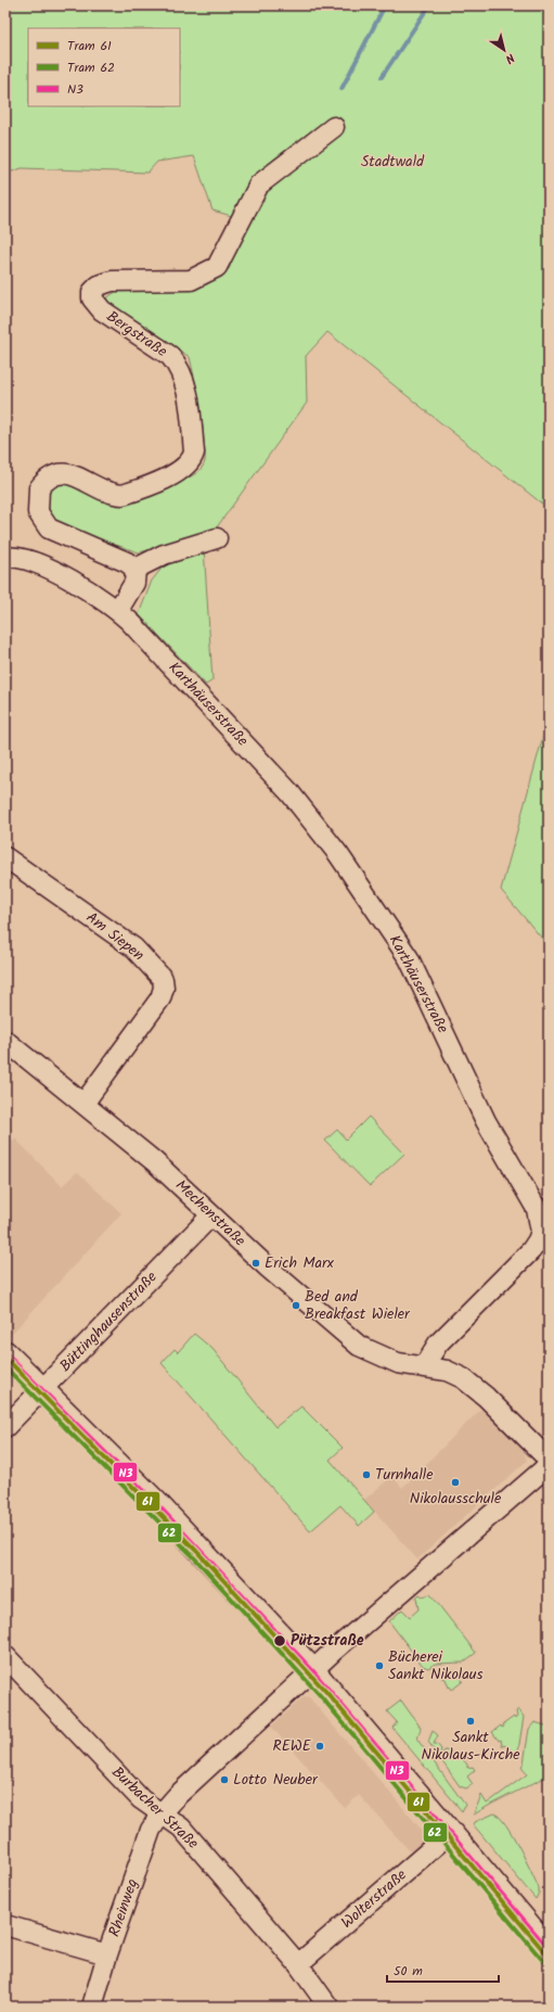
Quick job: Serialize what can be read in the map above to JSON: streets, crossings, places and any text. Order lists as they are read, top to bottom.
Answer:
{
  "streets": {
    "street": [
      "Bergstraße",
      "Karthäuserstraße",
      "Am Siepen",
      "Mechenstraße",
      "Büttinghausenstraße",
      "Burbacher Straße",
      "Wolterstraße",
      "Rheinweg"
    ]
  },
  "crossings": [
    ["Karthäuserstraße", "Mechenstraße"],
    ["Am Siepen", "Mechenstraße"],
    ["Mechenstraße", "Büttinghausenstraße"],
    ["Burbacher Straße", "Wolterstraße"],
    ["Burbacher Straße", "Rheinweg"]
  ],
  "parks": ["Stadtwald"],
  "places": [
    "Erich Marx",
    "Bed and Breakfast Wieler",
    "Turnhalle",
    "Nikolausschule",
    "Pützstraße",
    "Bücherei Sankt Nikolaus",
    "Sankt Nikolaus-Kirche",
    "REWE",
    "Lotto Neuber"
  ],
  "lines": ["transit line N3", "tram line 61", "tram line 62"],
  "legend": ["Tram 61", "Tram 62", "N3"],
  "scale_bar": "50 m",
  "north": "bottom right"
}
